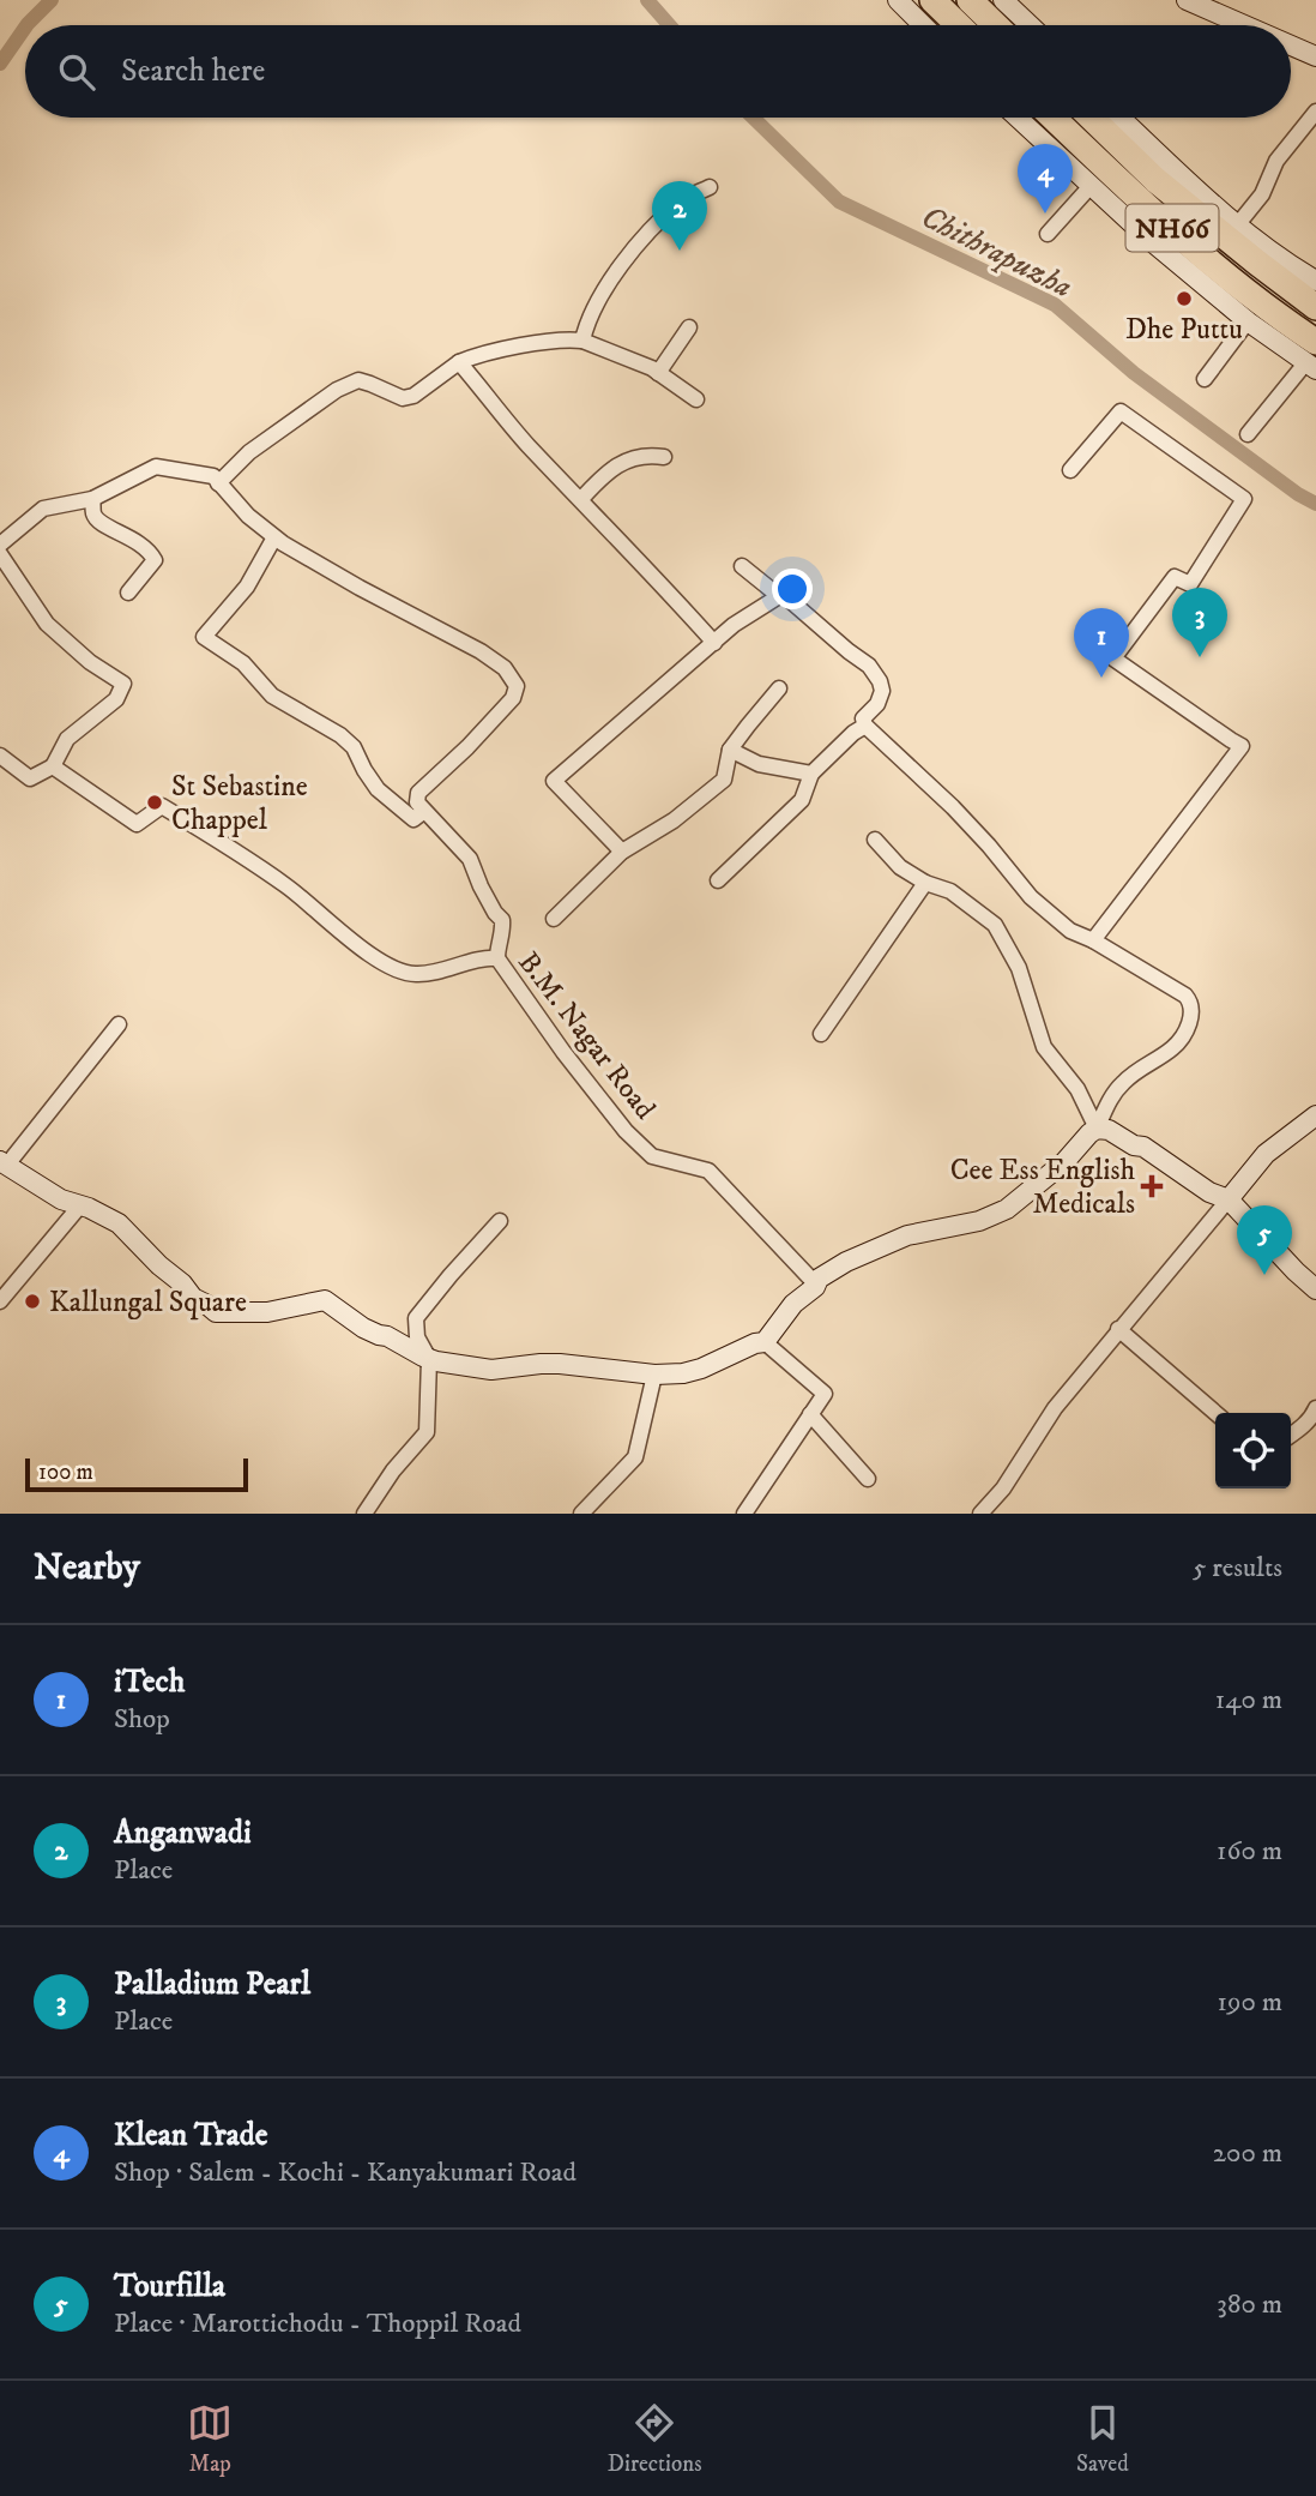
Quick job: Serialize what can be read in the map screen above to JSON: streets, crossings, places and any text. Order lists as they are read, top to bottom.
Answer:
{
  "streets": {
    "highway": ["NH66"],
    "street": ["B.M. Nagar Road"]
  },
  "water": ["Chithrapuzha"],
  "places": {
    "other": ["Dhe Puttu", "St Sebastine Chappel", "Kallungal Square"],
    "health": ["Cee Ess English Medicals"]
  },
  "scale_bar": "100 m",
  "page": {
    "search": "Search here",
    "pins": [
      "4",
      "2",
      "3",
      "1",
      "5"
    ],
    "scale": "100 m",
    "heading": ["Nearby", "5 results"],
    "list": [
      {
        "mark": "1",
        "name": "iTech",
        "note": "Shop",
        "value": "140 m"
      },
      {
        "mark": "2",
        "name": "Anganwadi",
        "note": "Place",
        "value": "160 m"
      },
      {
        "mark": "3",
        "name": "Palladium Pearl",
        "note": "Place",
        "value": "190 m"
      },
      {
        "mark": "4",
        "name": "Klean Trade",
        "note": "Shop · Salem - Kochi - Kanyakumari Road",
        "value": "200 m"
      },
      {
        "mark": "5",
        "name": "Tourfilla",
        "note": "Place · Marottichodu - Thoppil Road",
        "value": "380 m"
      }
    ],
    "nav": ["Map", "Directions", "Saved"]
  }
}
